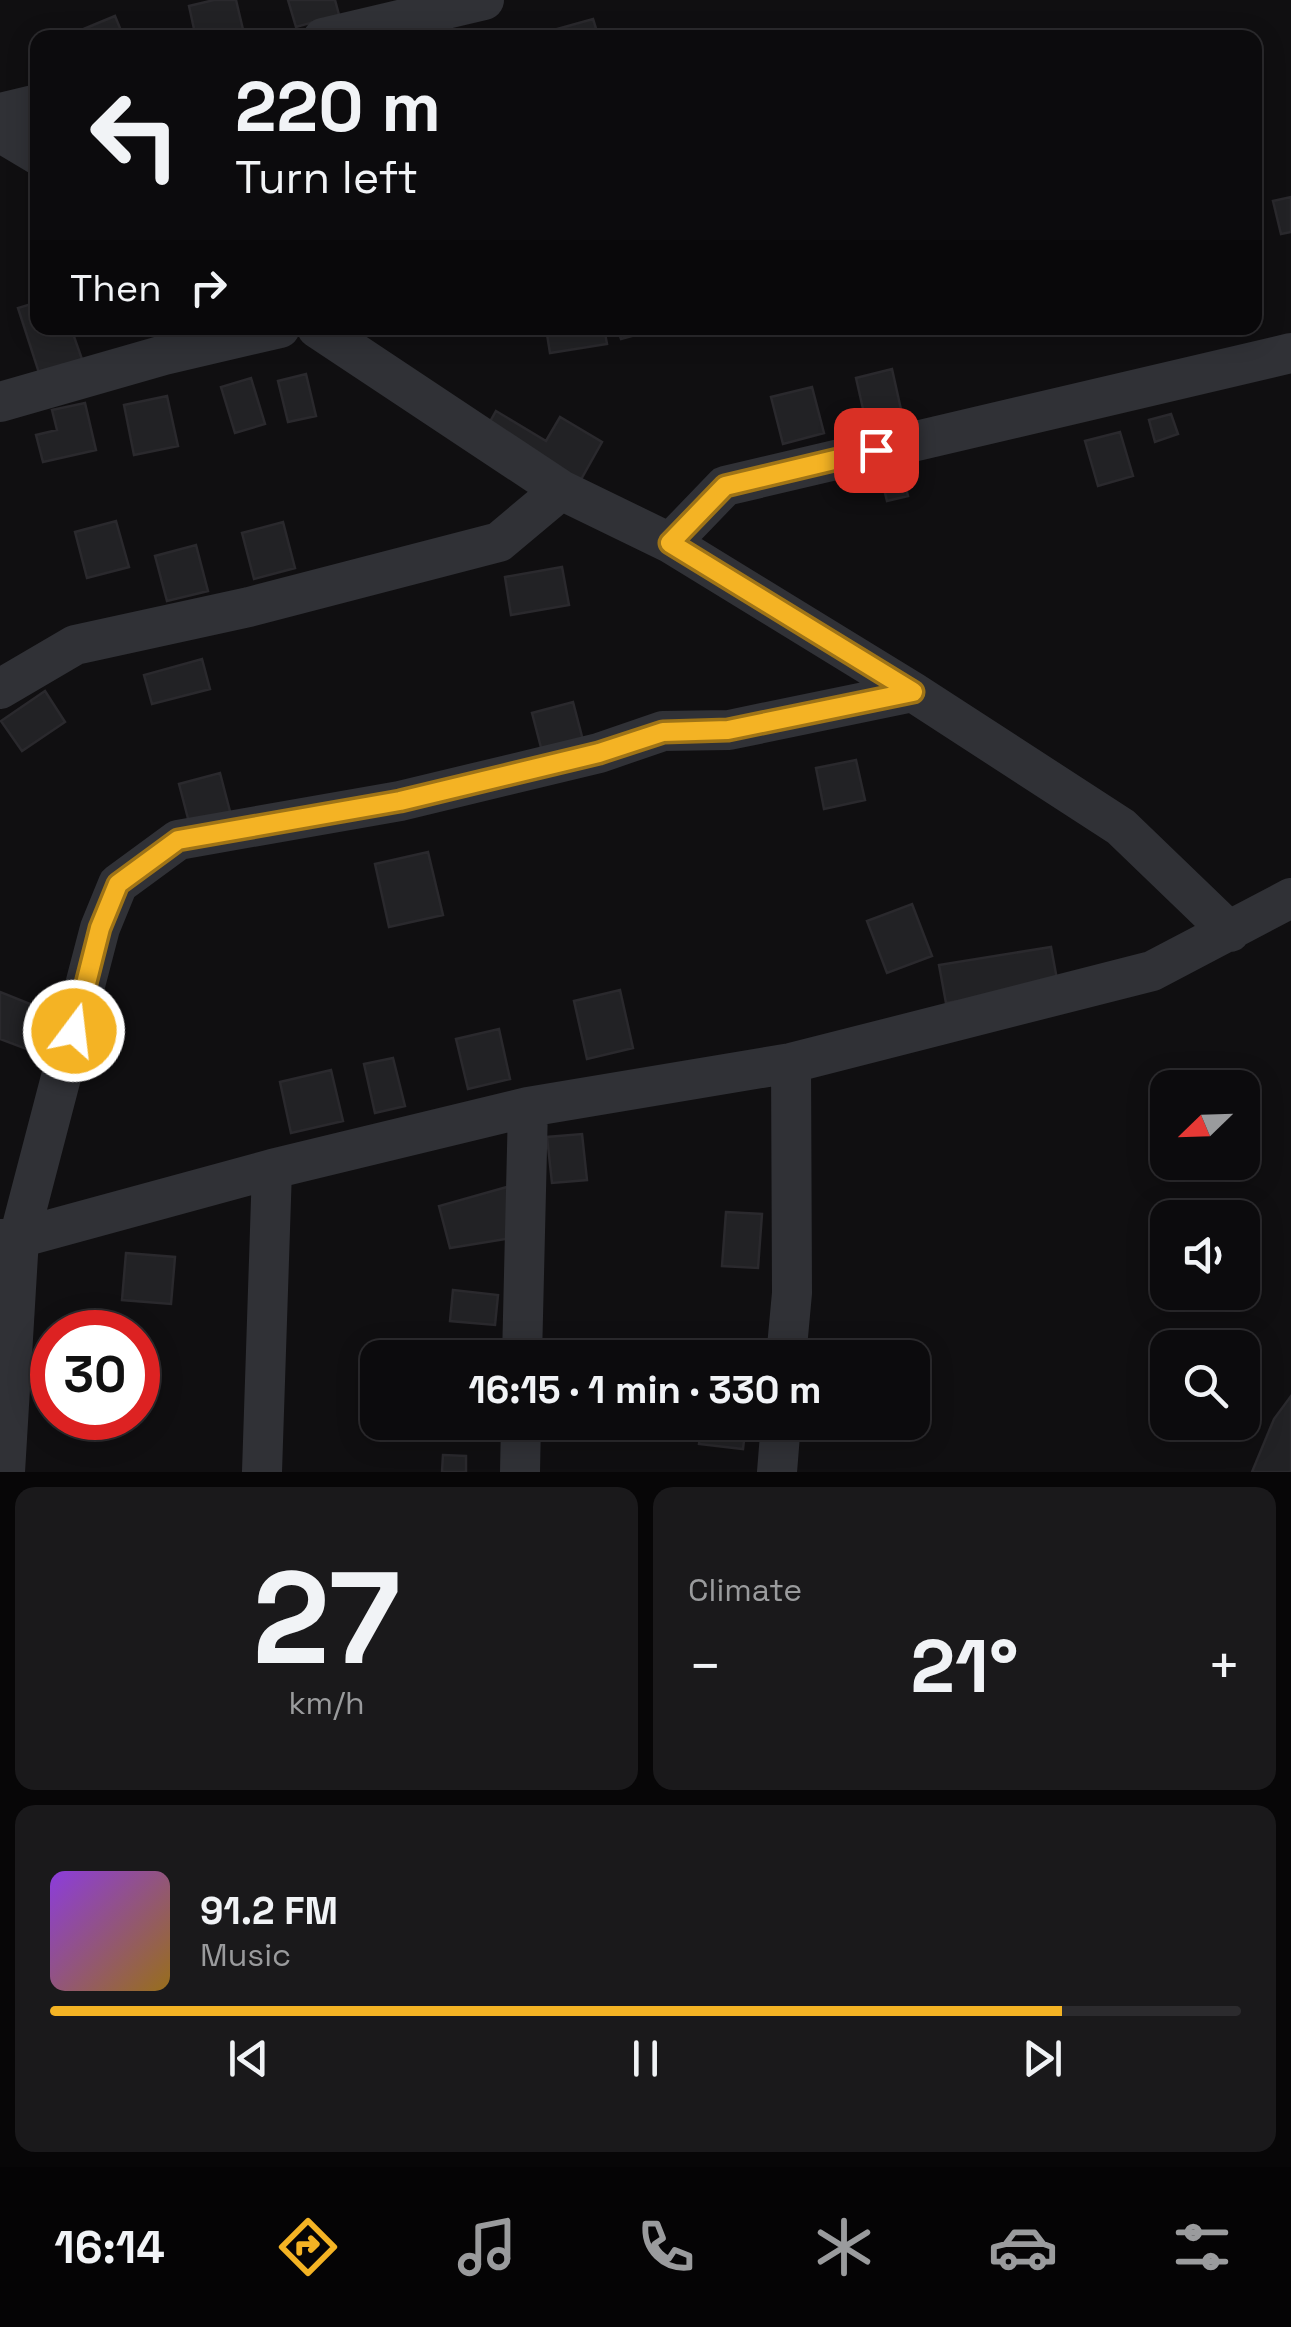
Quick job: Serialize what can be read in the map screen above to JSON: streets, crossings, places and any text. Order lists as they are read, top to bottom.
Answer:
{
  "north": "bottom left",
  "page": {
    "turn": ["220 m", "Turn left"],
    "then": "Then",
    "limit": "30",
    "trip": "16:15 · 1 min · 330 m",
    "tile": [
      ["27", "km/h"],
      "Climate"
    ],
    "heat": ["−", "21°", "+"],
    "song": ["91.2 FM", "Music"],
    "tabs": "16:14"
  }
}
